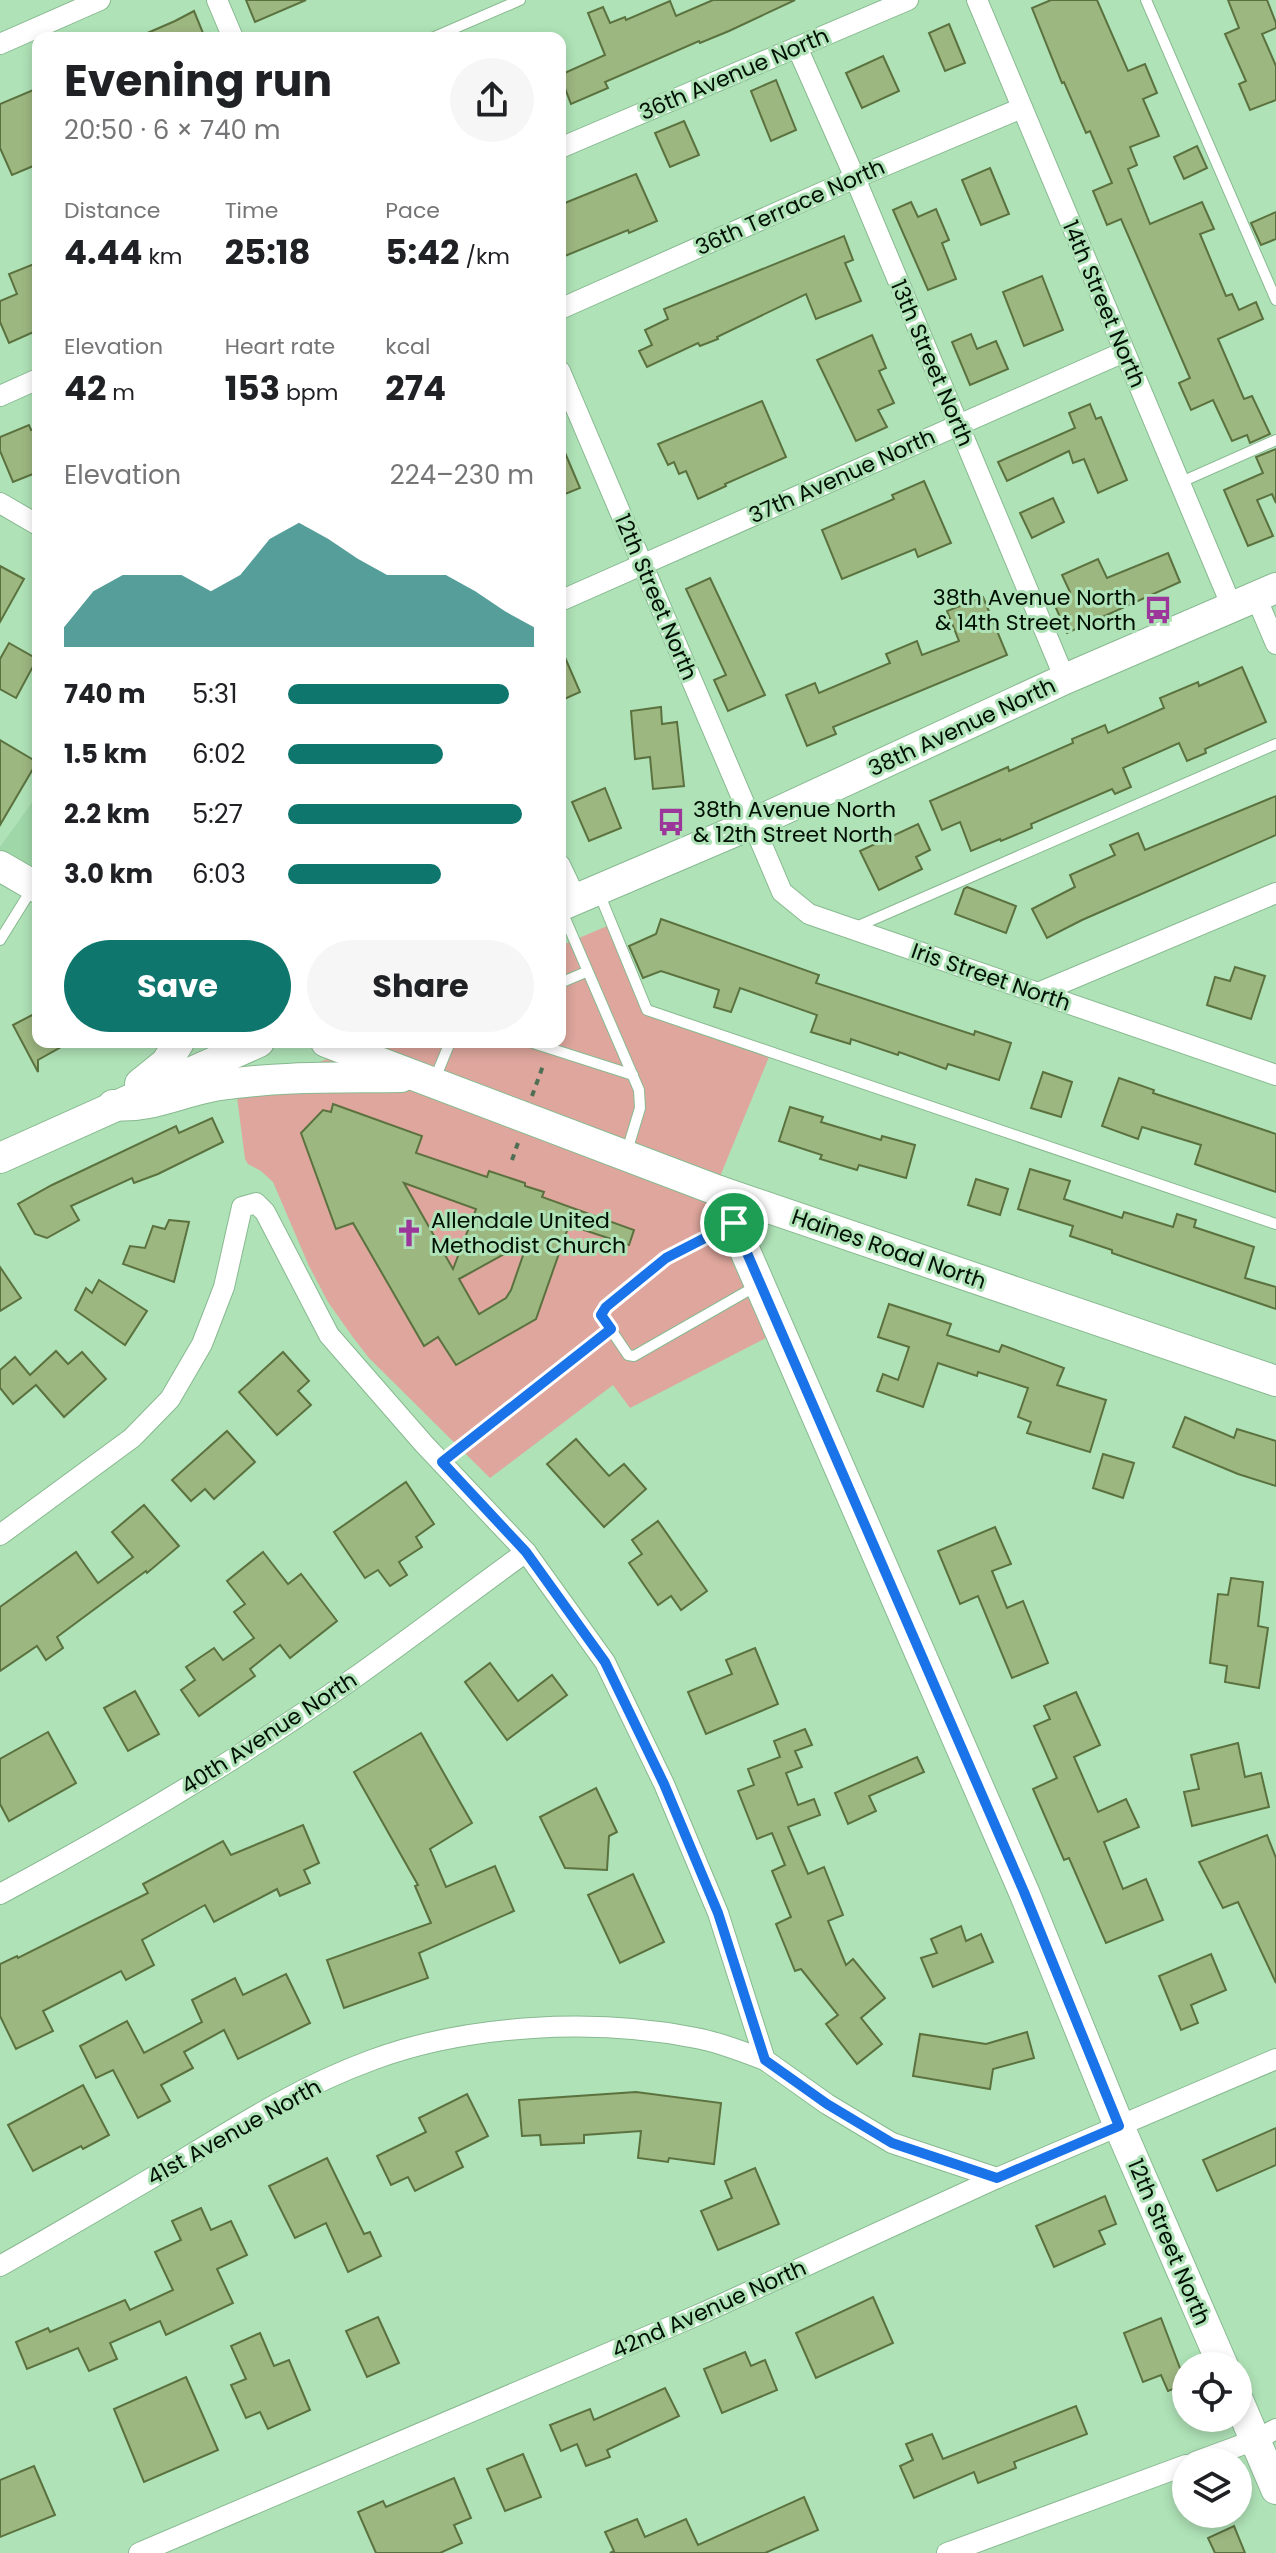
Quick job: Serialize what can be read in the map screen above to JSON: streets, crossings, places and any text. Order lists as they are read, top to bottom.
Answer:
{
  "streets": {
    "street": [
      "36th Avenue North",
      "36th Terrace North",
      "14th Street North",
      "13th Street North",
      "37th Avenue North",
      "12th Street North",
      "38th Avenue North",
      "Iris Street North",
      "Haines Road North",
      "40th Avenue North",
      "41st Avenue North",
      "42nd Avenue North"
    ]
  },
  "crossings": [
    ["36th Avenue North", "13th Street North"],
    ["36th Terrace North", "14th Street North"],
    ["36th Terrace North", "13th Street North"],
    ["14th Street North", "37th Avenue North"],
    ["14th Street North", "38th Avenue North"],
    ["13th Street North", "37th Avenue North"],
    ["13th Street North", "38th Avenue North"],
    ["37th Avenue North", "12th Street North"],
    ["12th Street North", "38th Avenue North"],
    ["12th Street North", "Iris Street North"],
    ["12th Street North", "Haines Road North"],
    ["12th Street North", "42nd Avenue North"],
    ["38th Avenue North", "Iris Street North"],
    ["41st Avenue North", "42nd Avenue North"]
  ],
  "places": {
    "bus stop": ["38th Avenue North & 14th Street North", "38th Avenue North & 12th Street North"],
    "church": ["Allendale United Methodist Church"]
  },
  "page": {
    "heading": ["Evening run", "20:50 · 6 × 740 m"],
    "stats": [
      ["Distance", "4.44 km"],
      ["Time", "25:18"],
      ["Pace", "5:42 /km"],
      ["Elevation", "42 m"],
      ["Heart rate", "153 bpm"],
      ["kcal", "274"]
    ],
    "chart": ["Elevation", "224–230 m"],
    "list": [
      {
        "name": "740 m",
        "note": "5:31"
      },
      {
        "name": "1.5 km",
        "note": "6:02"
      },
      {
        "name": "2.2 km",
        "note": "5:27"
      },
      {
        "name": "3.0 km",
        "note": "6:03"
      }
    ],
    "buttons": ["Save", "Share"]
  }
}
